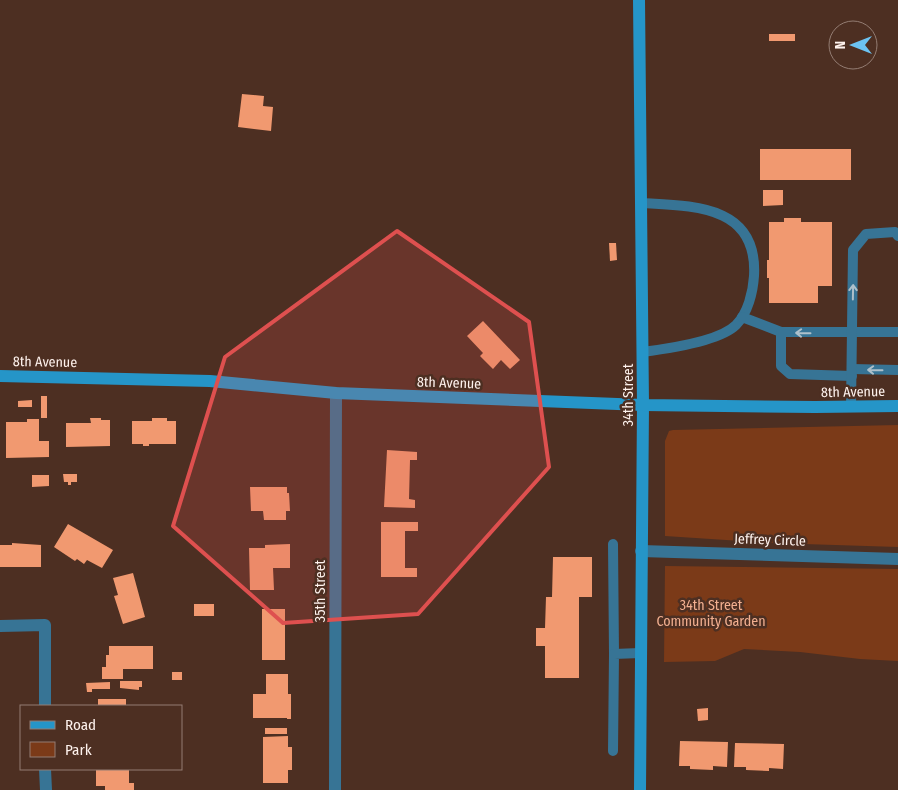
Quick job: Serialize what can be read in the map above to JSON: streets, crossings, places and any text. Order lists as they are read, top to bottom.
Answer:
{
  "streets": {
    "street": [
      "8th Avenue",
      "34th Street",
      "Jeffrey Circle",
      "35th Street"
    ]
  },
  "crossings": [
    ["8th Avenue", "34th Street"],
    ["8th Avenue", "35th Street"],
    ["34th Street", "Jeffrey Circle"]
  ],
  "parks": ["34th Street Community Garden"],
  "legend": ["Road", "Park"],
  "north": "left"
}
